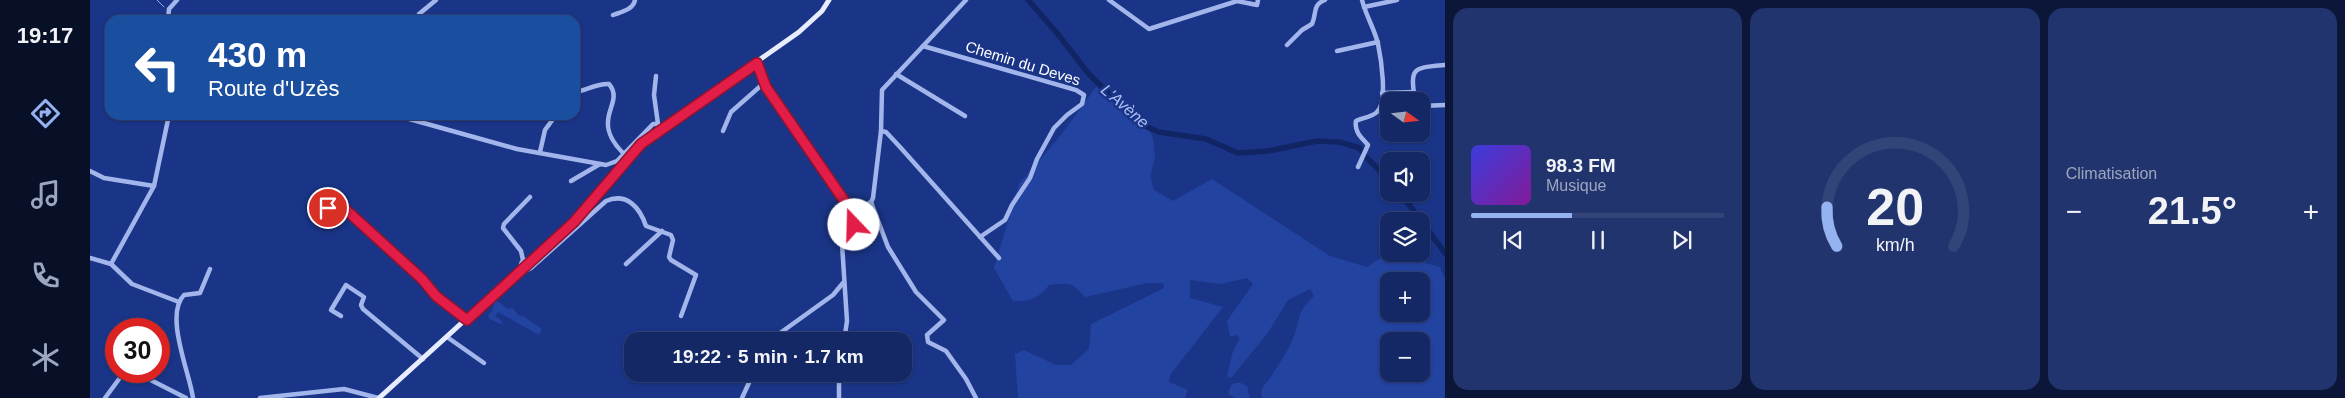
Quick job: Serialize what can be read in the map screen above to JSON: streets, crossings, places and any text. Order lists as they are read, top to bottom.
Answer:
{
  "streets": {
    "street": ["Chemin du Deves"]
  },
  "water": ["L'Avène"],
  "north": "right",
  "page": {
    "tabs": "19:17",
    "tile": "Climatisation",
    "turn": ["430 m", "Route d'Uzès"],
    "map_buttons": ["+", "−"],
    "song": ["98.3 FM", "Musique"],
    "heat": ["−", "21.5°", "+"],
    "limit": "30",
    "trip": "19:22 · 5 min · 1.7 km",
    "gauge": ["20", "km/h"]
  }
}
